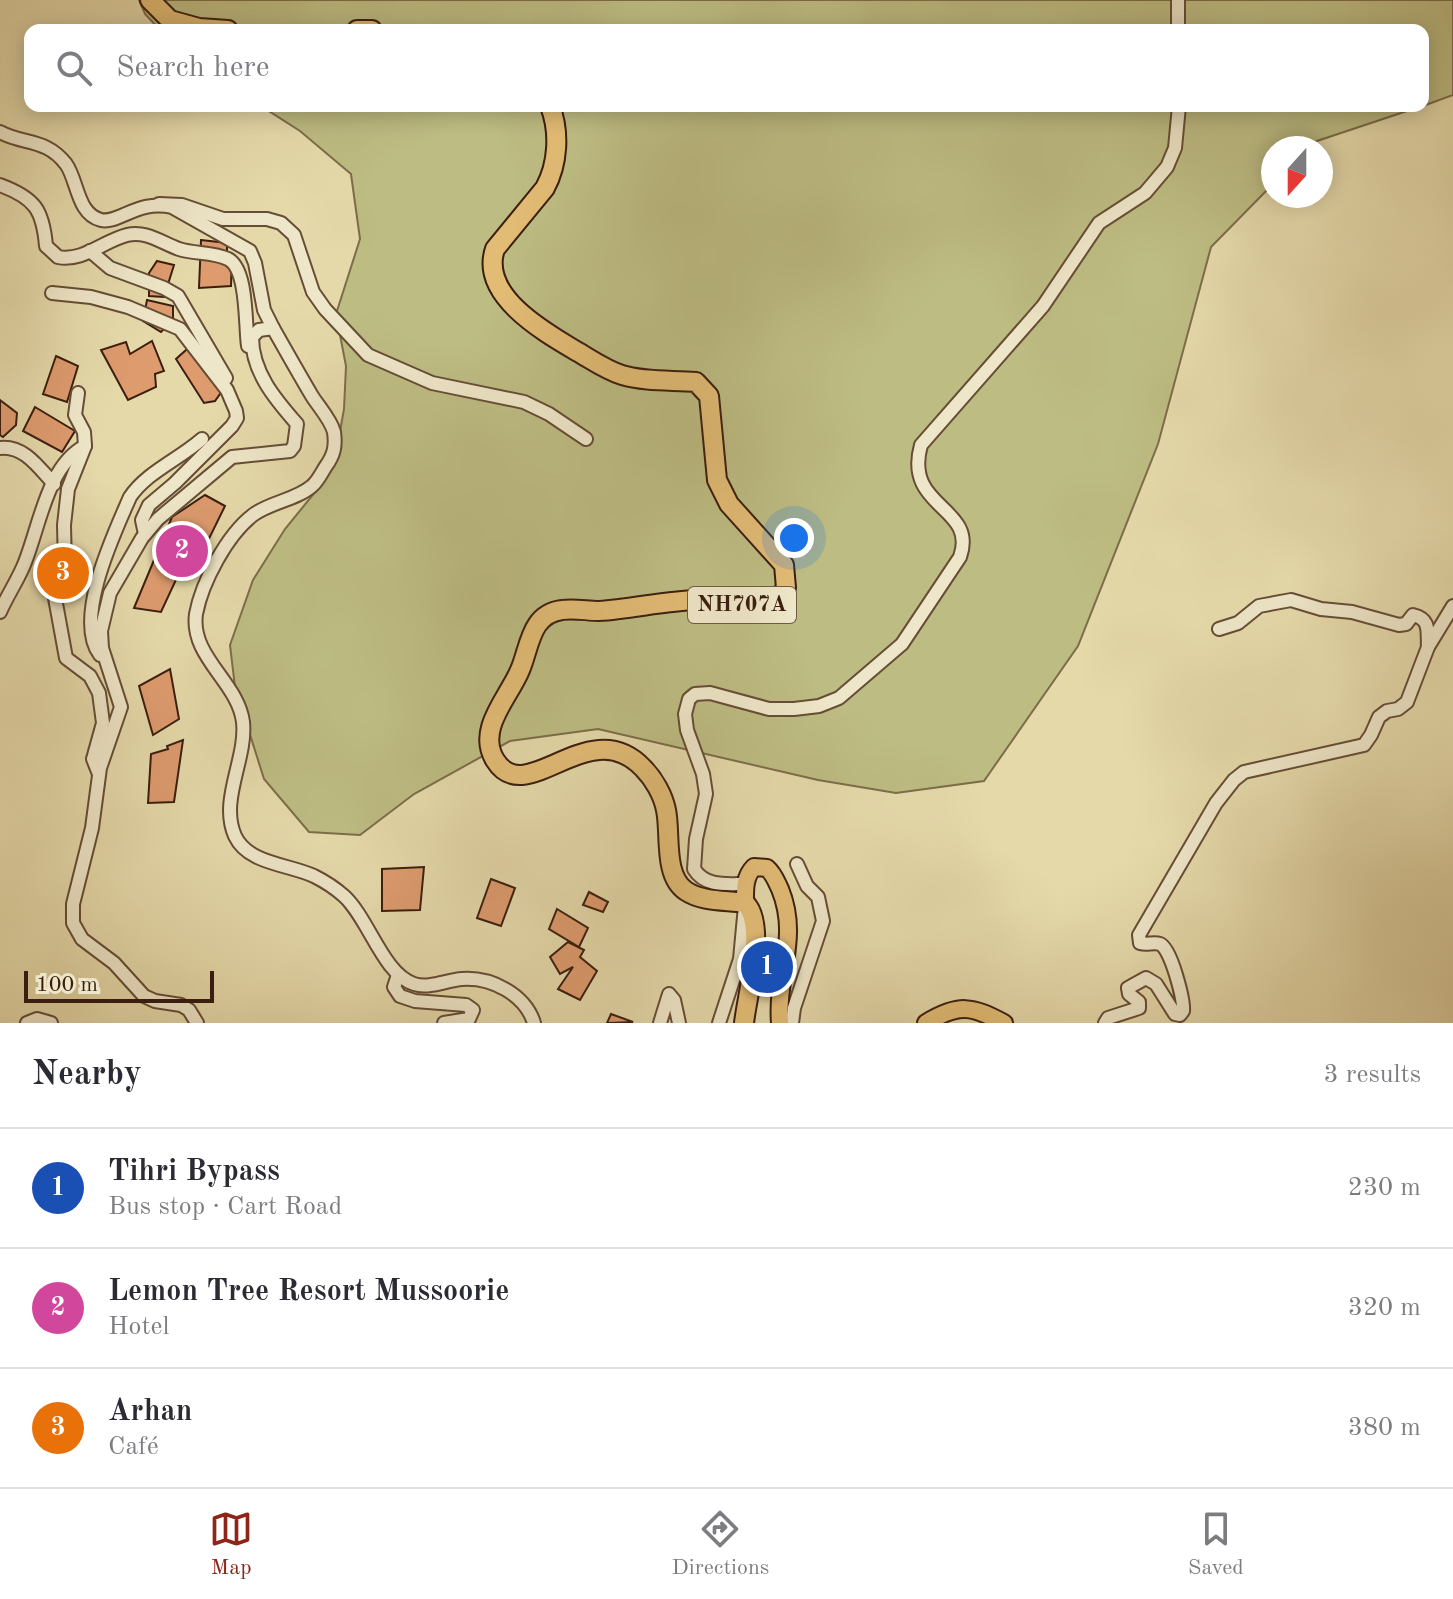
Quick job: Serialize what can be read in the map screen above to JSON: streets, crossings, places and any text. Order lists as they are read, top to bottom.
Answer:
{
  "streets": {
    "highway": ["NH707A"]
  },
  "scale_bar": "100 m",
  "north": "bottom",
  "page": {
    "search": "Search here",
    "pins": ["2", "3", "1"],
    "scale": "100 m",
    "heading": ["Nearby", "3 results"],
    "list": [
      {
        "mark": "1",
        "name": "Tihri Bypass",
        "note": "Bus stop · Cart Road",
        "value": "230 m"
      },
      {
        "mark": "2",
        "name": "Lemon Tree Resort Mussoorie",
        "note": "Hotel",
        "value": "320 m"
      },
      {
        "mark": "3",
        "name": "Arhan",
        "note": "Café",
        "value": "380 m"
      }
    ],
    "nav": ["Map", "Directions", "Saved"]
  }
}
